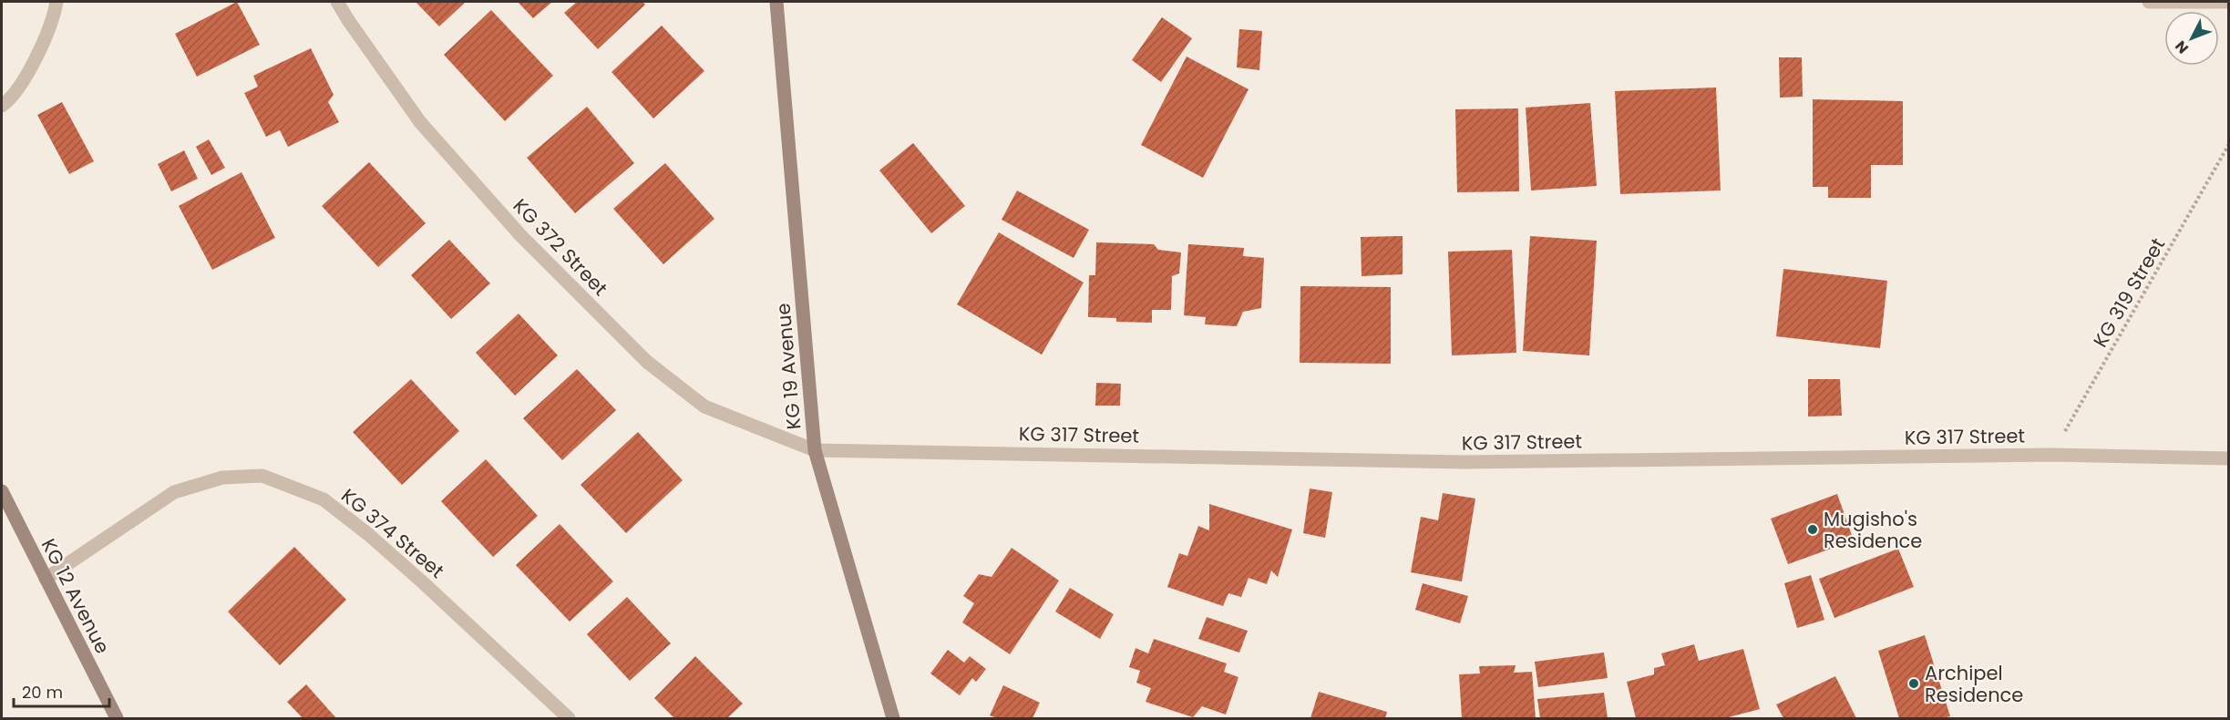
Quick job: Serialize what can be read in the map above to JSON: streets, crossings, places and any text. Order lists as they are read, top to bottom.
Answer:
{
  "streets": {
    "main road": ["KG 19 Avenue", "KG 12 Avenue"],
    "street": ["KG 372 Street", "KG 317 Street", "KG 374 Street"],
    "path": ["KG 319 Street"]
  },
  "crossings": [
    ["KG 372 Street", "KG 19 Avenue"],
    ["KG 372 Street", "KG 317 Street"],
    ["KG 319 Street", "KG 317 Street"],
    ["KG 19 Avenue", "KG 317 Street"],
    ["KG 374 Street", "KG 12 Avenue"]
  ],
  "places": ["Mugisho's Residence", "Archipel Residence"],
  "scale_bar": "20 m",
  "north": "bottom left"
}
